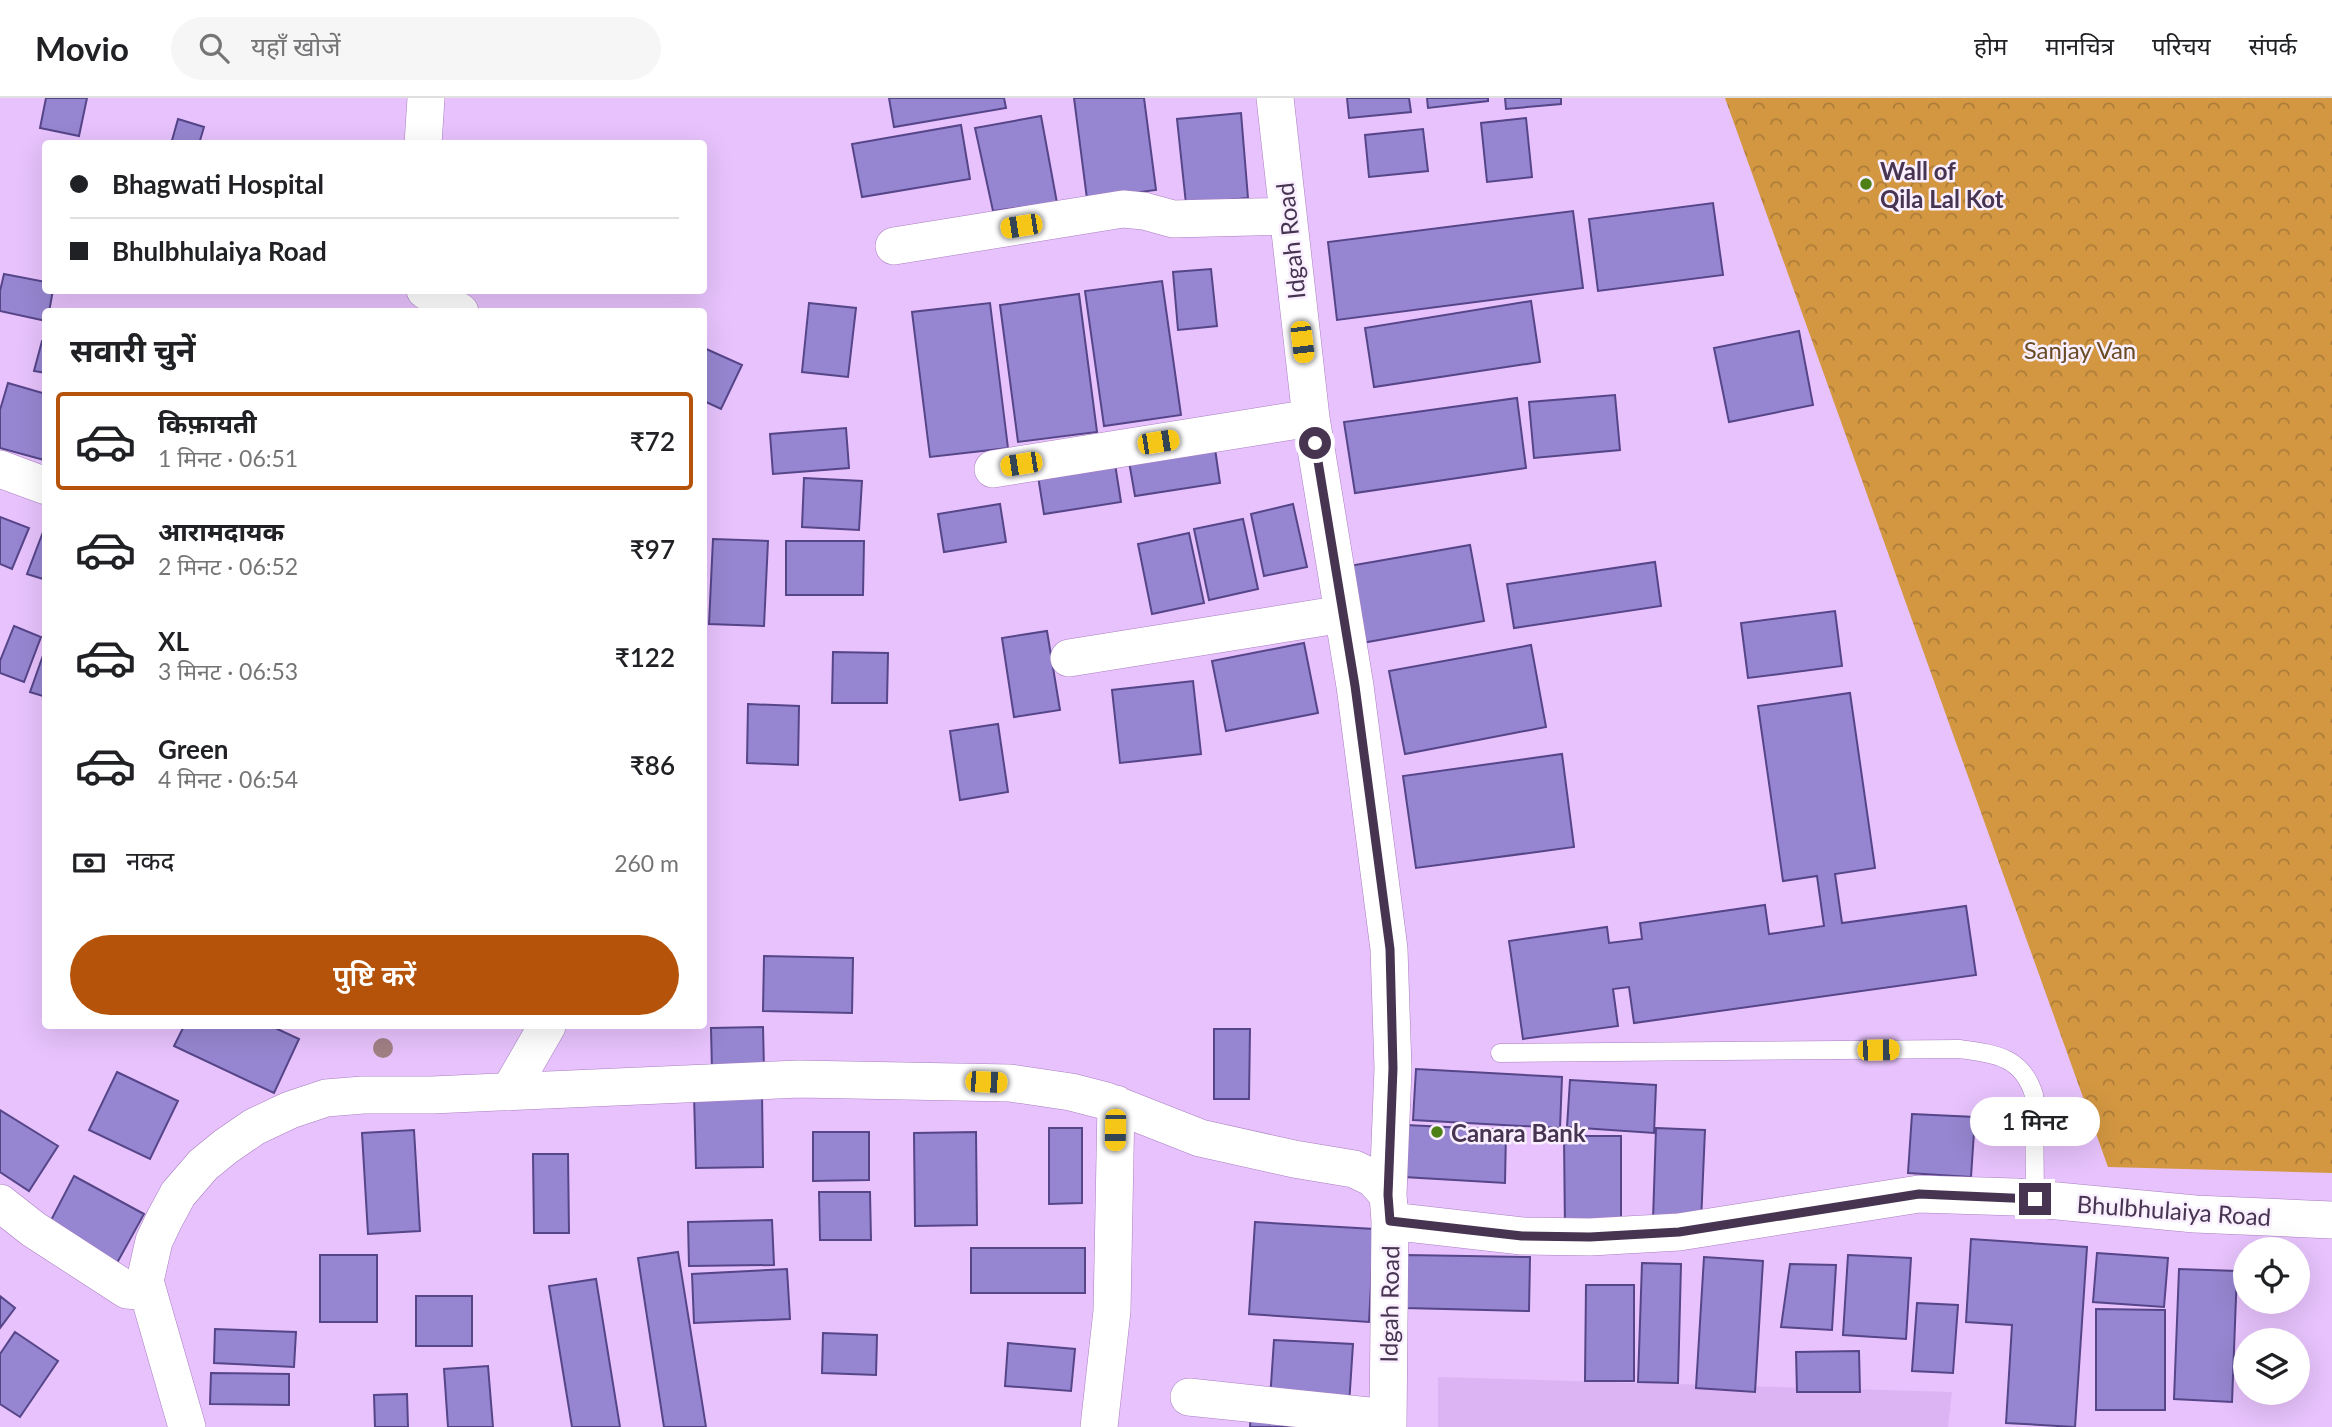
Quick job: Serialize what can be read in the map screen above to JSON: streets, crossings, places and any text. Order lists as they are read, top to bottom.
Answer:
{
  "streets": {
    "street": ["Idgah Road", "Bhulbhulaiya Road"]
  },
  "crossings": [
    ["Idgah Road", "Bhulbhulaiya Road"]
  ],
  "parks": ["Sanjay Van"],
  "places": ["Wall of Qila Lal Kot", "Canara Bank"],
  "page": {
    "header": "Movio",
    "search": "यहाँ खोजें",
    "nav": [
      "होम",
      "मानचित्र",
      "परिचय",
      "संपर्क"
    ],
    "banner": ["Bhagwati Hospital", "Bhulbhulaiya Road"],
    "heading": "सवारी चुनें",
    "list": [
      {
        "name": "किफ़ायती",
        "note": "1 मिनट · 06:51",
        "value": "₹72"
      },
      {
        "name": "आरामदायक",
        "note": "2 मिनट · 06:52",
        "value": "₹97"
      },
      {
        "name": "XL",
        "note": "3 मिनट · 06:53",
        "value": "₹122"
      },
      {
        "name": "Green",
        "note": "4 मिनट · 06:54",
        "value": "₹86"
      }
    ],
    "pay": ["नकद", "260 m"],
    "buttons": "पुष्टि करें",
    "bubble": "1 मिनट"
  }
}
